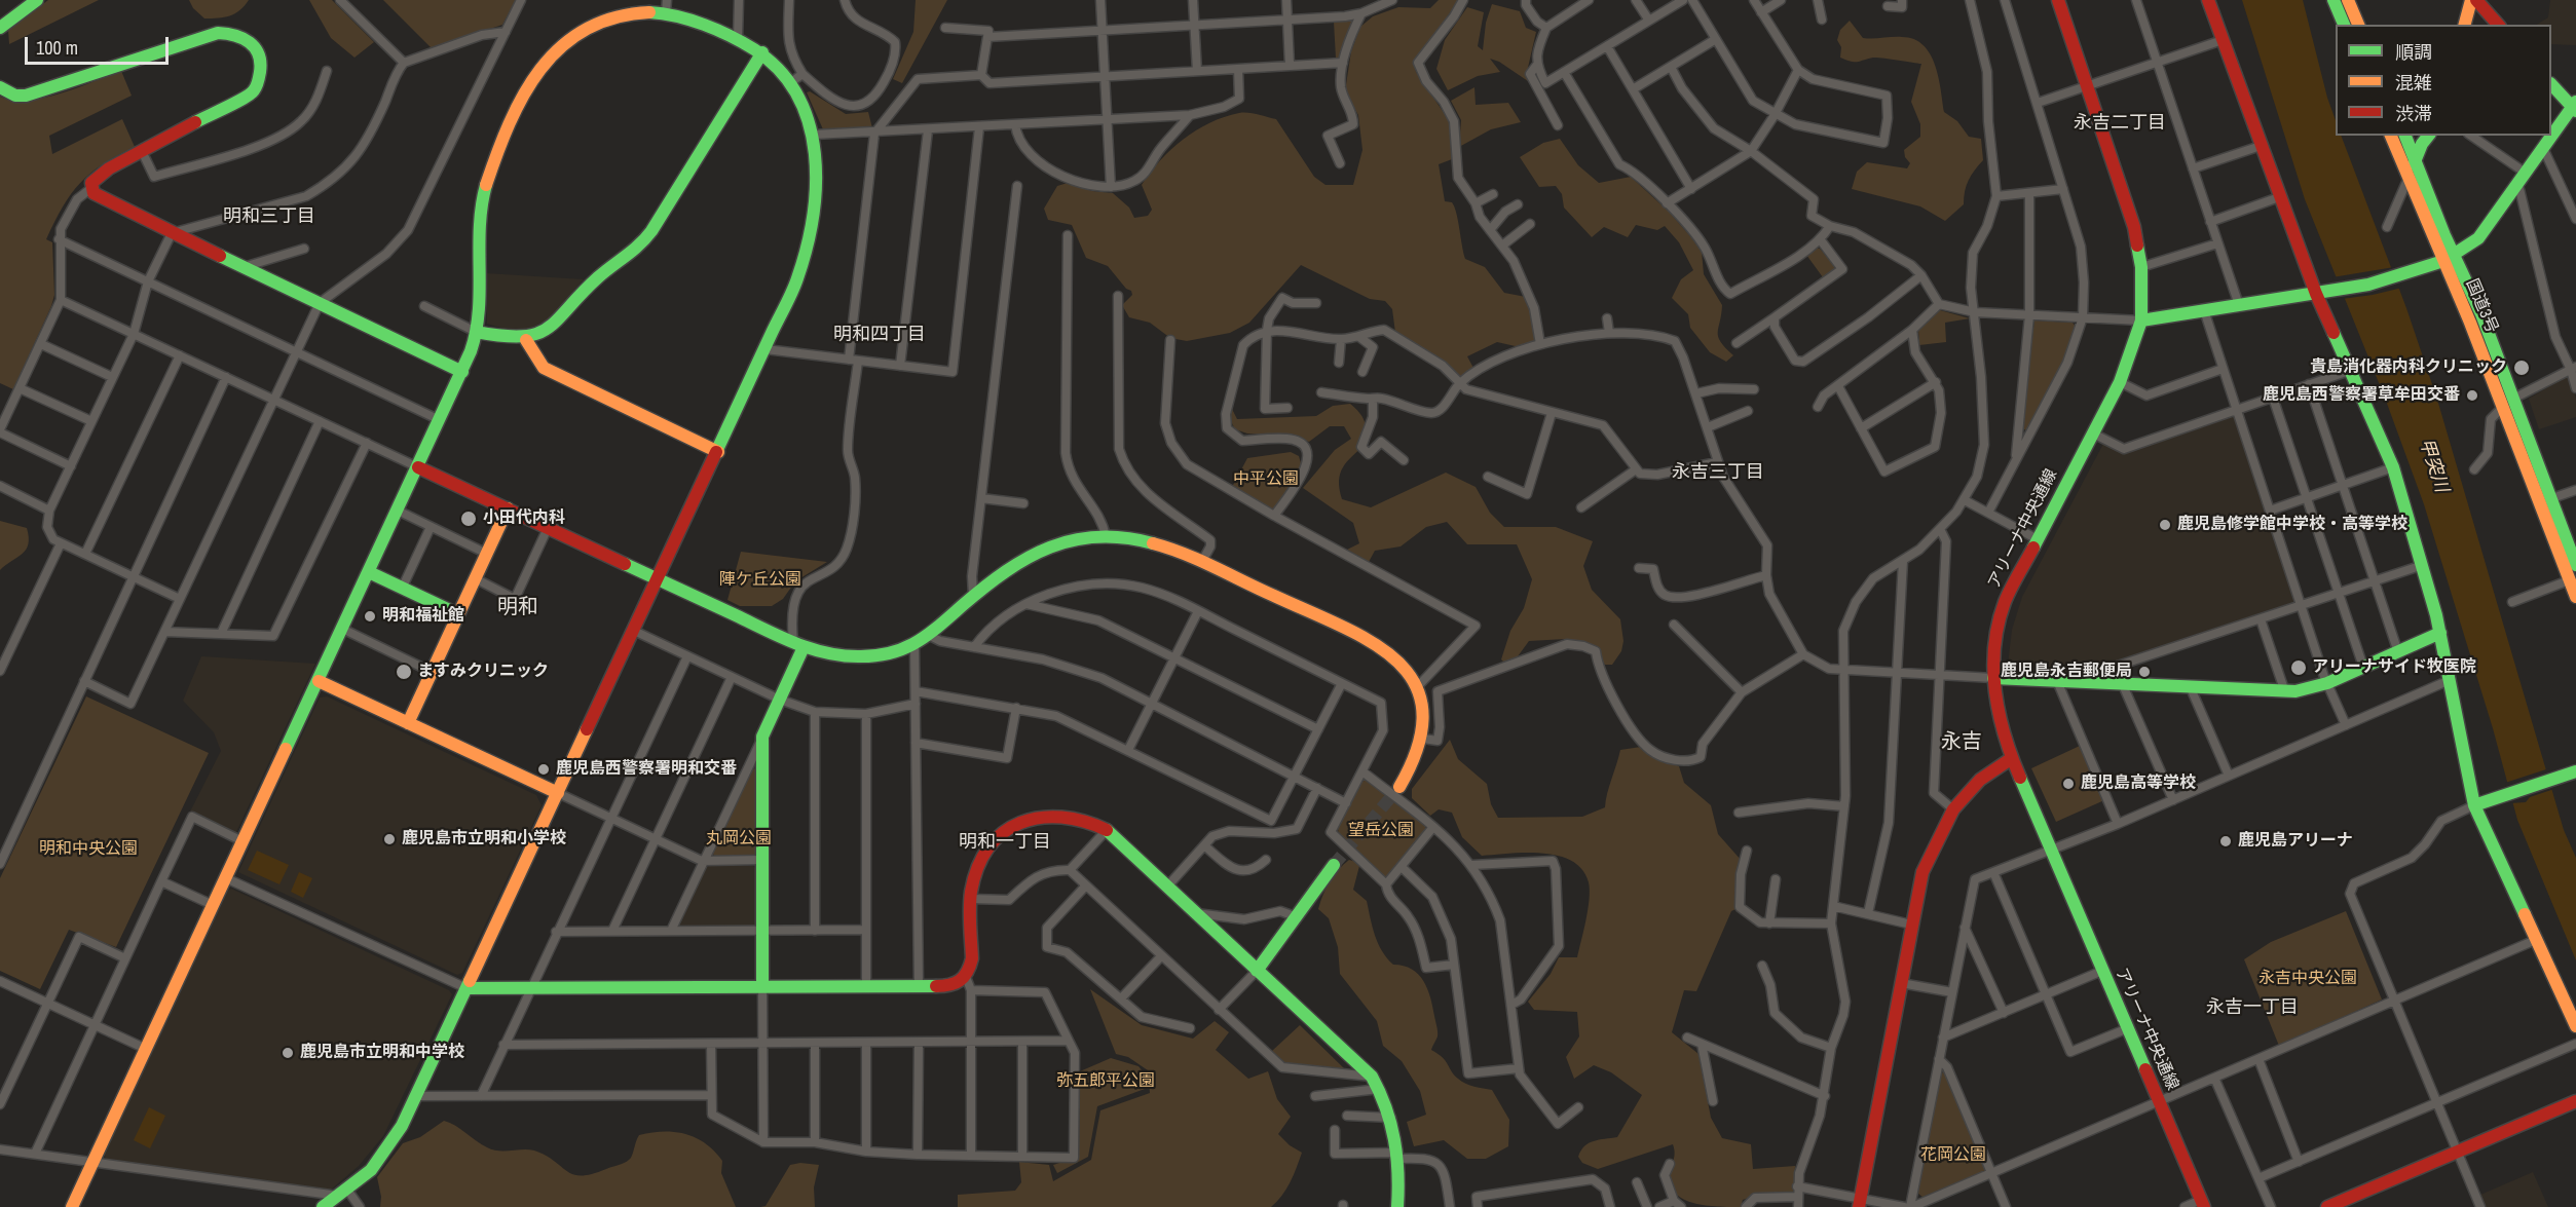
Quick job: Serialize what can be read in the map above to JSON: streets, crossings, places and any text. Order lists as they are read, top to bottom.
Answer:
{
  "streets": {
    "main road": ["国道3号", "アリーナ中央通線"]
  },
  "districts": [
    "永吉二丁目",
    "明和三丁目",
    "明和四丁目",
    "永吉三丁目",
    "明和",
    "永吉",
    "明和一丁目",
    "永吉一丁目"
  ],
  "water": ["甲突川"],
  "parks": [
    "中平公園",
    "陣ケ丘公園",
    "望岳公園",
    "丸岡公園",
    "明和中央公園",
    "永吉中央公園",
    "弥五郎平公園",
    "花岡公園"
  ],
  "places": [
    "貴島消化器内科クリニック",
    "鹿児島西警察署草牟田交番",
    "小田代内科",
    "鹿児島修学館中学校・高等学校",
    "明和福祉館",
    "アリーナサイド牧医院",
    "ますみクリニック",
    "鹿児島永吉郵便局",
    "鹿児島西警察署明和交番",
    "鹿児島高等学校",
    "鹿児島市立明和小学校",
    "鹿児島アリーナ",
    "鹿児島市立明和中学校"
  ],
  "legend": ["順調", "混雑", "渋滞"],
  "scale_bar": "100 m"
}
